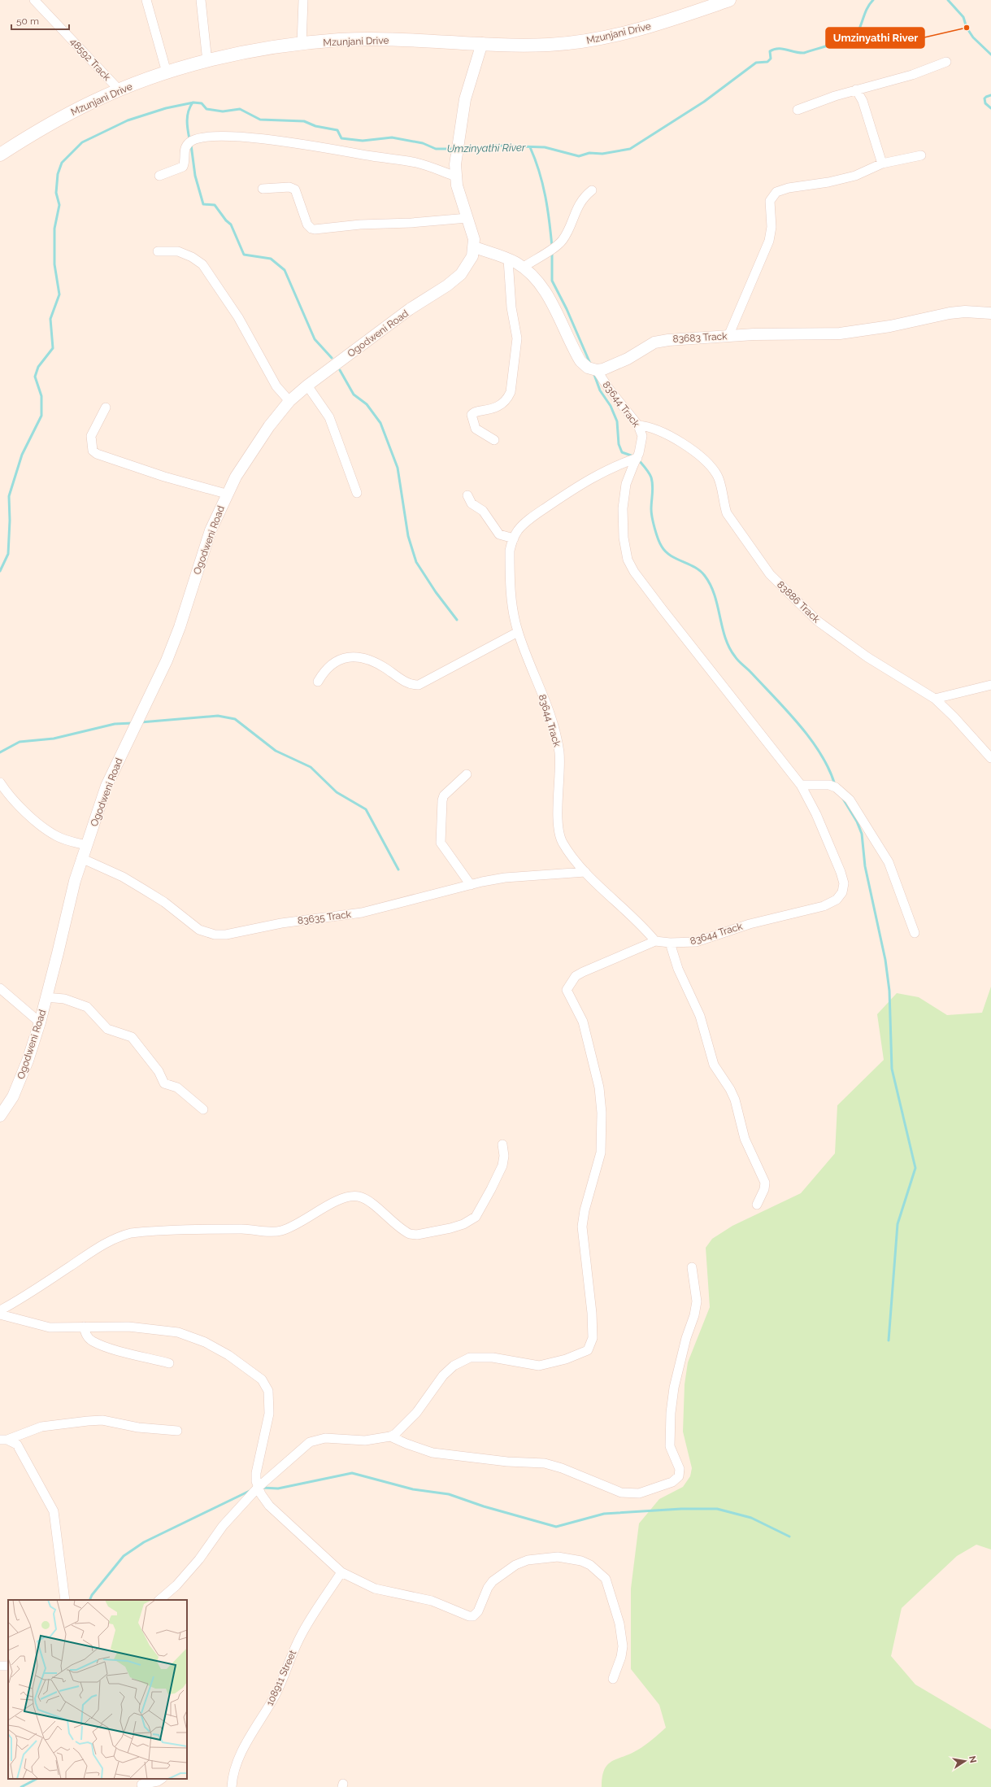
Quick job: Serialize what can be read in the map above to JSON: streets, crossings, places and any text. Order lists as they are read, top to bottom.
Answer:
{
  "streets": {
    "main road": ["Mzunjani Drive"],
    "street": [
      "48592 Track",
      "Ogodweni Road",
      "83683 Track",
      "83644 Track",
      "83886 Track",
      "83635 Track",
      "108911 Street"
    ]
  },
  "crossings": [
    ["Mzunjani Drive", "48592 Track"],
    ["Ogodweni Road", "83635 Track"],
    ["83683 Track", "83644 Track"],
    ["83644 Track", "83886 Track"],
    ["83644 Track", "83635 Track"]
  ],
  "water": ["Umzinyathi River"],
  "places": ["Umzinyathi River"],
  "scale_bar": "50 m",
  "north": "right"
}
